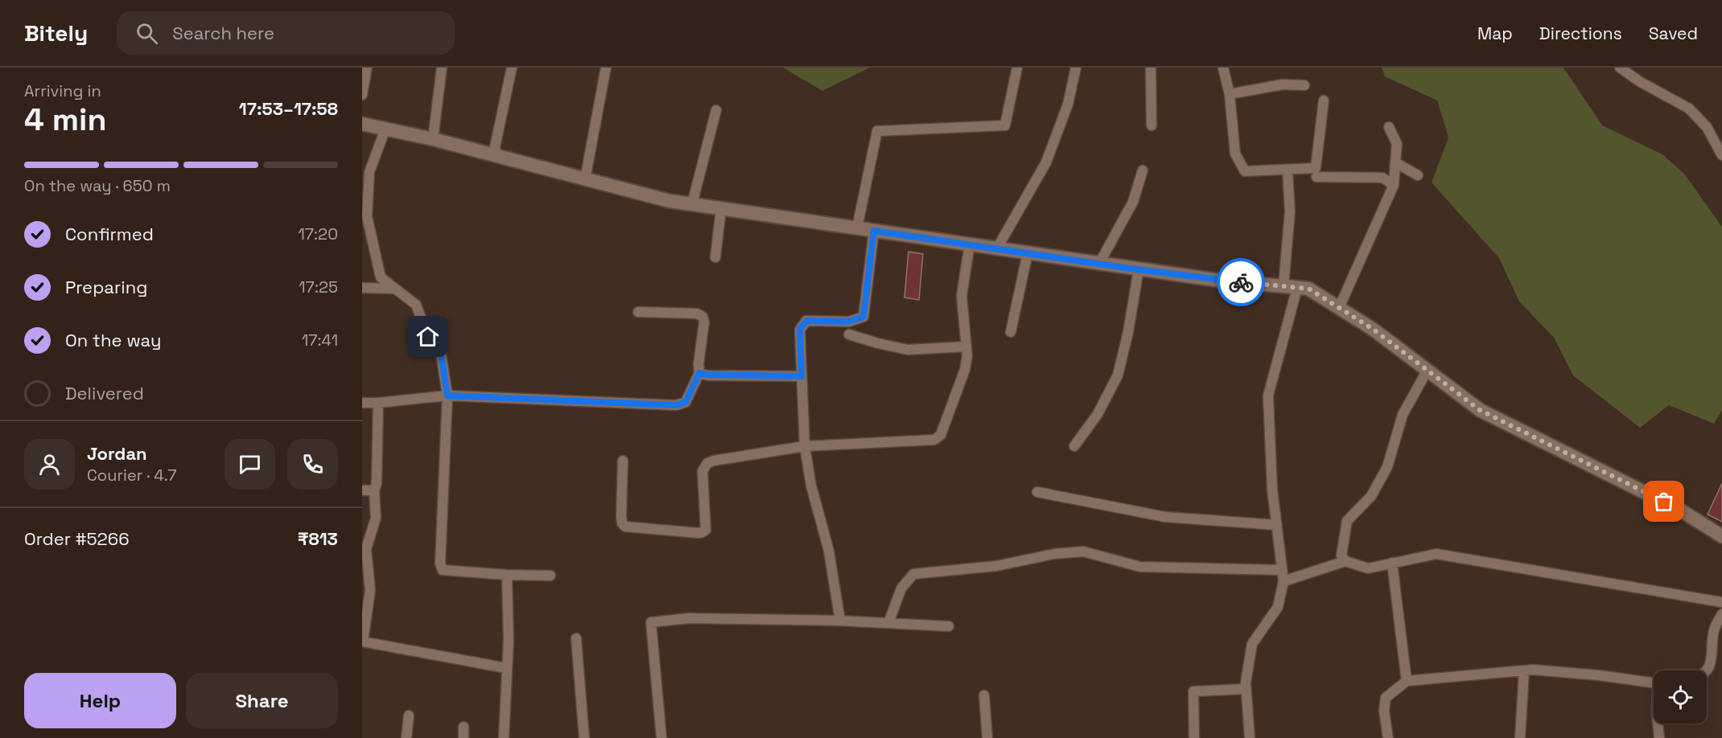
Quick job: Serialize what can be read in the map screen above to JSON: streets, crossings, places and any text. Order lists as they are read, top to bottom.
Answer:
{
  "page": {
    "header": "Bitely",
    "search": "Search here",
    "nav": ["Map", "Directions", "Saved"],
    "heading": ["4 min", "Arriving in", "17:53–17:58"],
    "panel": [
      "Jordan",
      "Courier · 4.7",
      "Order #5266",
      "₹813"
    ],
    "bar": "On the way · 650 m",
    "list": [
      ["Confirmed", "17:20"],
      ["Preparing", "17:25"],
      ["On the way", "17:41"],
      "Delivered"
    ],
    "buttons": ["Help", "Share"]
  }
}
